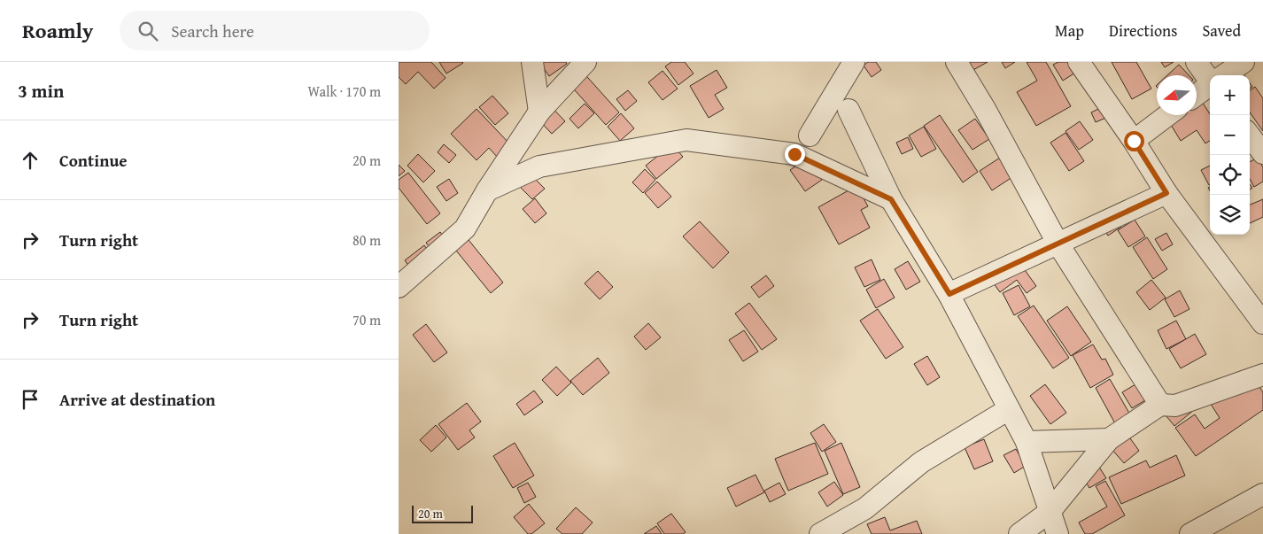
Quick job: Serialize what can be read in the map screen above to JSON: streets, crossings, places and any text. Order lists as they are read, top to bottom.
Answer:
{
  "scale_bar": "20 m",
  "north": "left",
  "page": {
    "header": "Roamly",
    "search": "Search here",
    "nav": ["Map", "Directions", "Saved"],
    "heading": ["3 min", "Walk · 170 m"],
    "map_buttons": ["+", "−"],
    "list": [
      ["Continue", "20 m"],
      ["Turn right", "80 m"],
      ["Turn right", "70 m"],
      "Arrive at destination"
    ],
    "scale": "20 m"
  }
}
